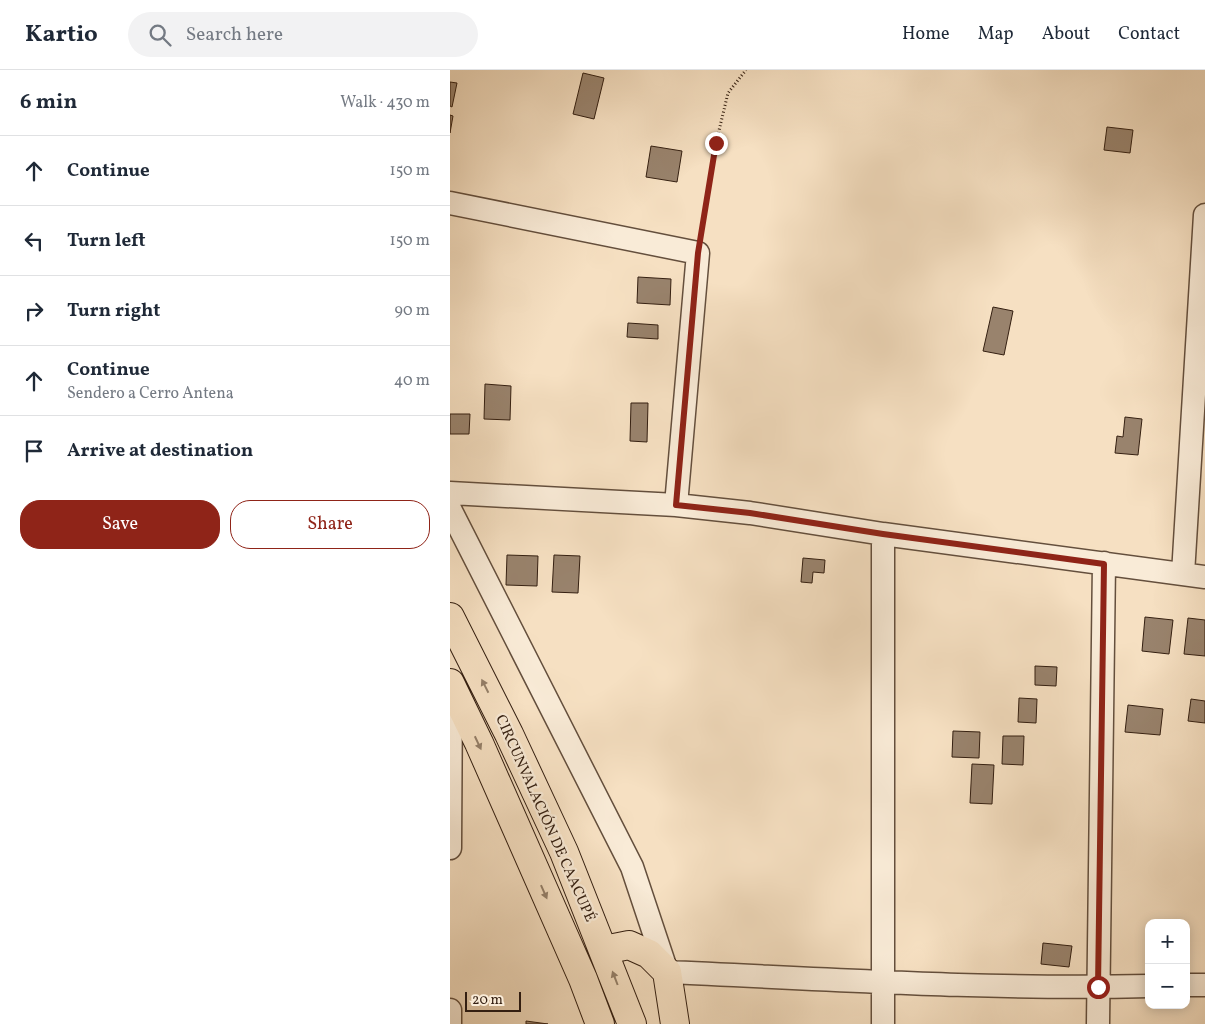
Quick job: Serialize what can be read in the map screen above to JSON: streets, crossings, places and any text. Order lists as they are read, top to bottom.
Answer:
{
  "streets": {
    "highway": ["CIRCUNVALACIÓN DE CAACUPÉ"]
  },
  "scale_bar": "20 m",
  "page": {
    "header": "Kartio",
    "search": "Search here",
    "nav": [
      "Home",
      "Map",
      "About",
      "Contact"
    ],
    "heading": ["6 min", "Walk · 430 m"],
    "list": [
      ["Continue", "150 m"],
      ["Turn left", "150 m"],
      ["Turn right", "90 m"],
      ["Continue", "Sendero a Cerro Antena", "40 m"],
      "Arrive at destination"
    ],
    "buttons": ["Save", "Share"],
    "map_buttons": ["+", "−"],
    "scale": "20 m"
  }
}
